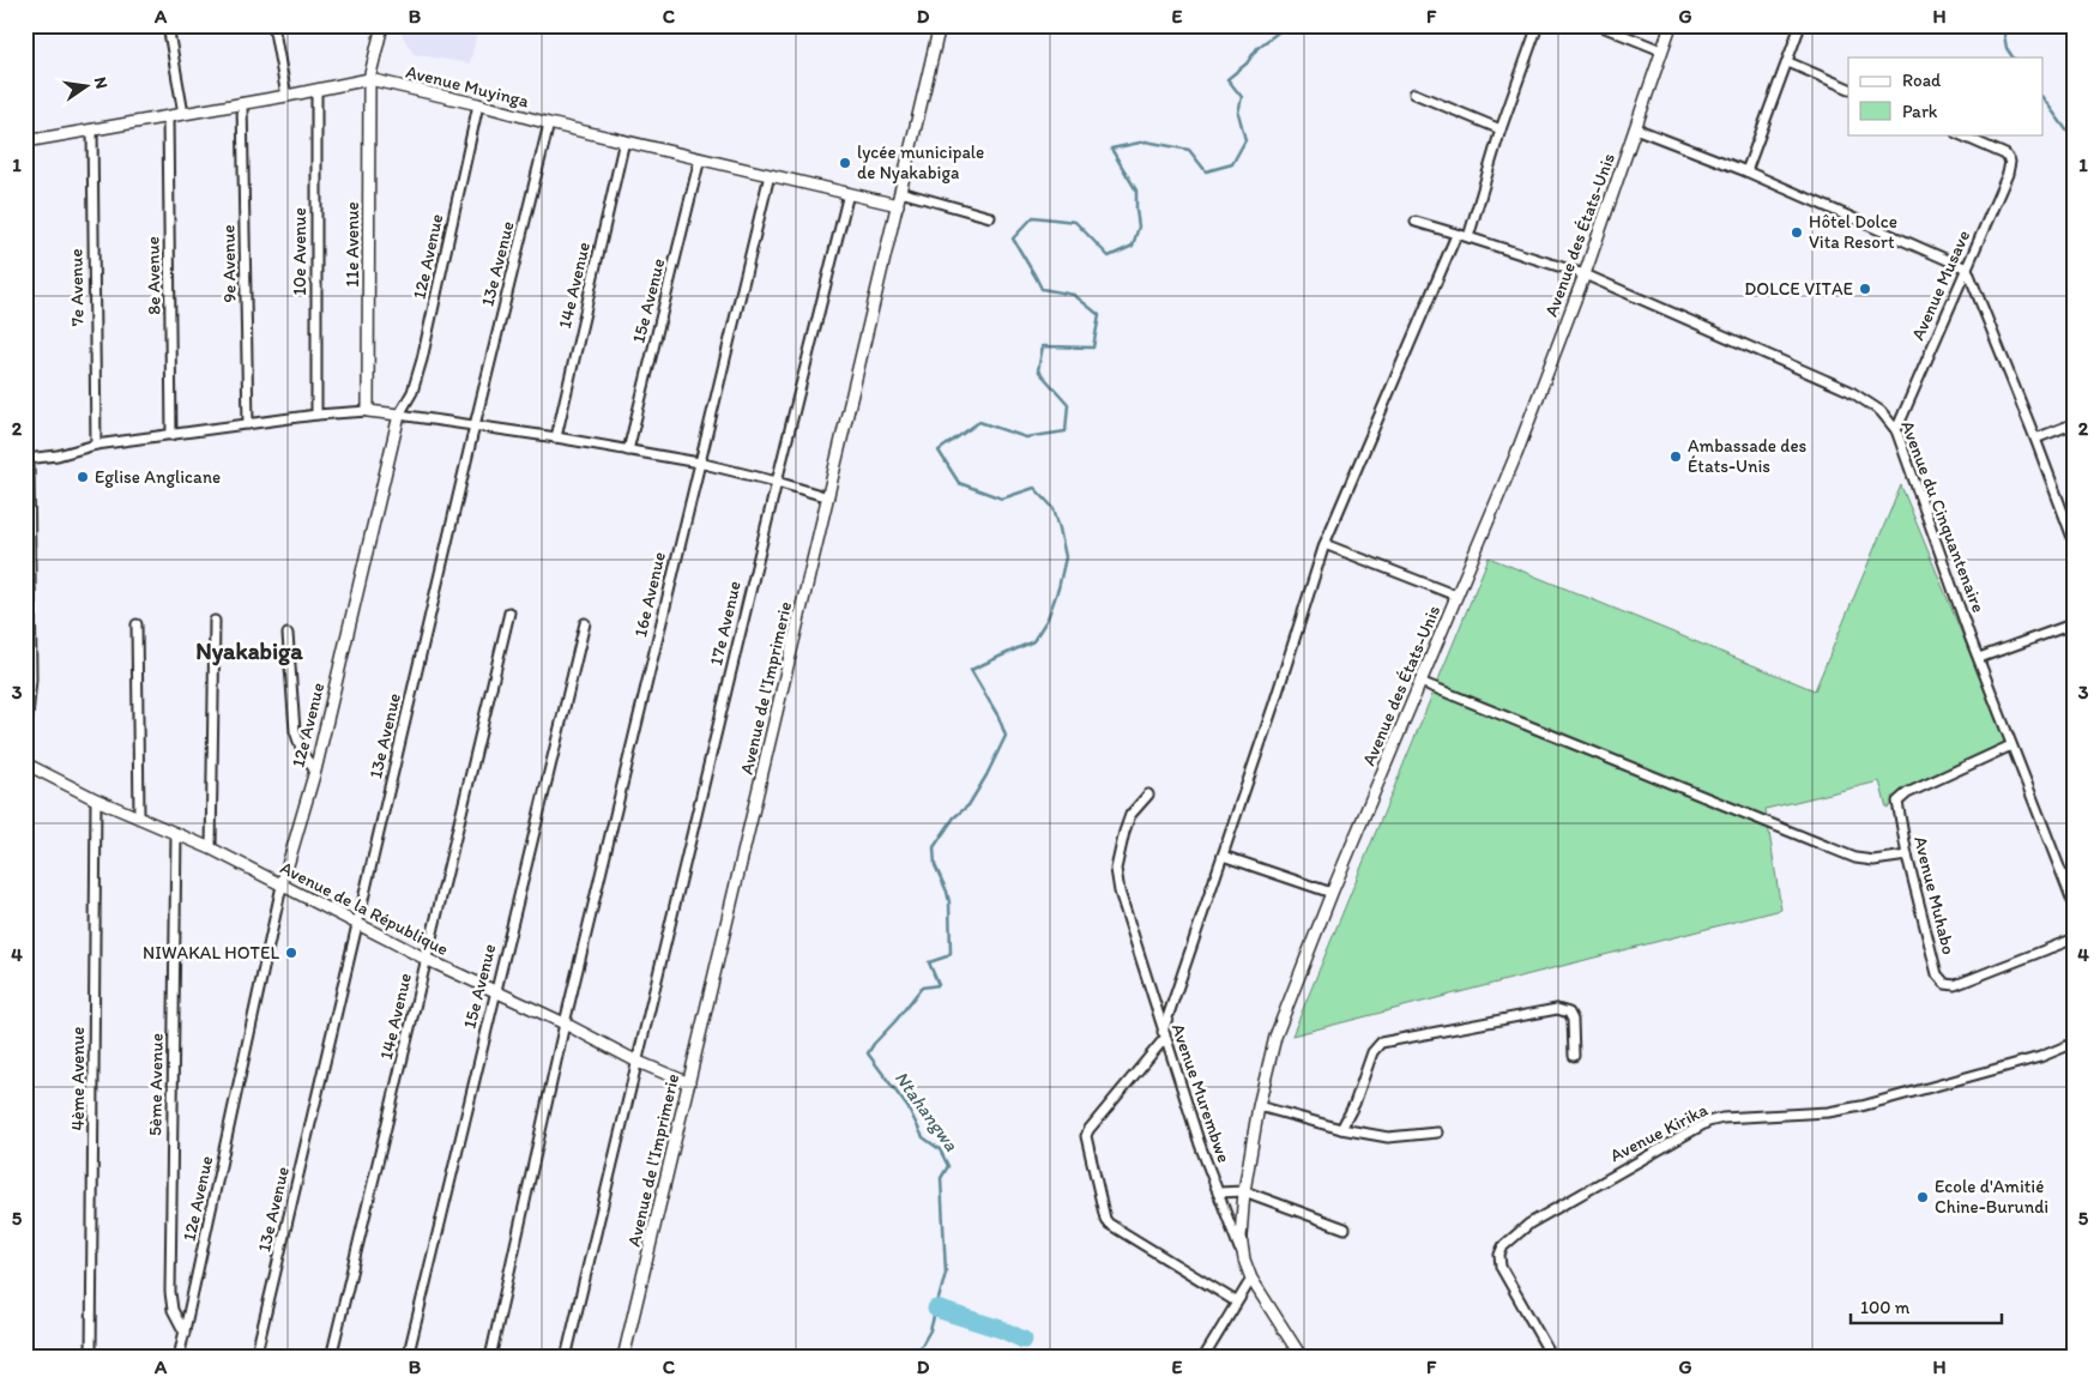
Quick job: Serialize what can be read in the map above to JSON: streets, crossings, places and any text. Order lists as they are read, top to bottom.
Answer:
{
  "streets": {
    "street": [
      "Avenue Muyinga",
      "Avenue des États-Unis",
      "11e Avenue",
      "10e Avenue",
      "12e Avenue",
      "9e Avenue",
      "13e Avenue",
      "8e Avenue",
      "14e Avenue",
      "Avenue Musave",
      "7e Avenue",
      "15e Avenue",
      "Avenue du Cinquantenaire",
      "16e Avenue",
      "17e Avenue",
      "Avenue de l'Imprimerie",
      "Avenue Muhabo",
      "Avenue de la République",
      "4ème Avenue",
      "5ème Avenue",
      "Avenue Murembwe",
      "Avenue Kirika"
    ]
  },
  "crossings": [
    ["Avenue Muyinga", "11e Avenue"],
    ["Avenue Muyinga", "10e Avenue"],
    ["Avenue Muyinga", "12e Avenue"],
    ["Avenue Muyinga", "9e Avenue"],
    ["Avenue Muyinga", "13e Avenue"],
    ["Avenue Muyinga", "8e Avenue"],
    ["Avenue Muyinga", "14e Avenue"],
    ["Avenue Muyinga", "7e Avenue"],
    ["Avenue Muyinga", "15e Avenue"],
    ["Avenue Muyinga", "16e Avenue"],
    ["Avenue Muyinga", "17e Avenue"],
    ["Avenue Muyinga", "Avenue de l'Imprimerie"],
    ["Avenue des États-Unis", "Avenue du Cinquantenaire"],
    ["Avenue des États-Unis", "Avenue Murembwe"],
    ["12e Avenue", "Avenue de la République"],
    ["12e Avenue", "5ème Avenue"],
    ["13e Avenue", "Avenue de la République"],
    ["14e Avenue", "Avenue de la République"],
    ["Avenue Musave", "Avenue du Cinquantenaire"],
    ["15e Avenue", "Avenue de la République"],
    ["Avenue du Cinquantenaire", "Avenue Muhabo"],
    ["16e Avenue", "Avenue de la République"],
    ["17e Avenue", "Avenue de la République"],
    ["Avenue de l'Imprimerie", "Avenue de la République"],
    ["Avenue de la République", "4ème Avenue"],
    ["Avenue de la République", "5ème Avenue"]
  ],
  "districts": ["Nyakabiga"],
  "water": ["Ntahangwa"],
  "places": [
    "lycée municipale de Nyakabiga",
    "Hôtel Dolce Vita Resort",
    "DOLCE VITAE",
    "Ambassade des États-Unis",
    "Eglise Anglicane",
    "NIWAKAL HOTEL",
    "Ecole d'Amitié Chine-Burundi"
  ],
  "legend": ["Road", "Park"],
  "scale_bar": "100 m",
  "north": "right",
  "grid": {
    "columns": [
      "A",
      "B",
      "C",
      "D",
      "E",
      "F",
      "G",
      "H"
    ],
    "rows": [
      "1",
      "2",
      "3",
      "4",
      "5"
    ]
  }
}
